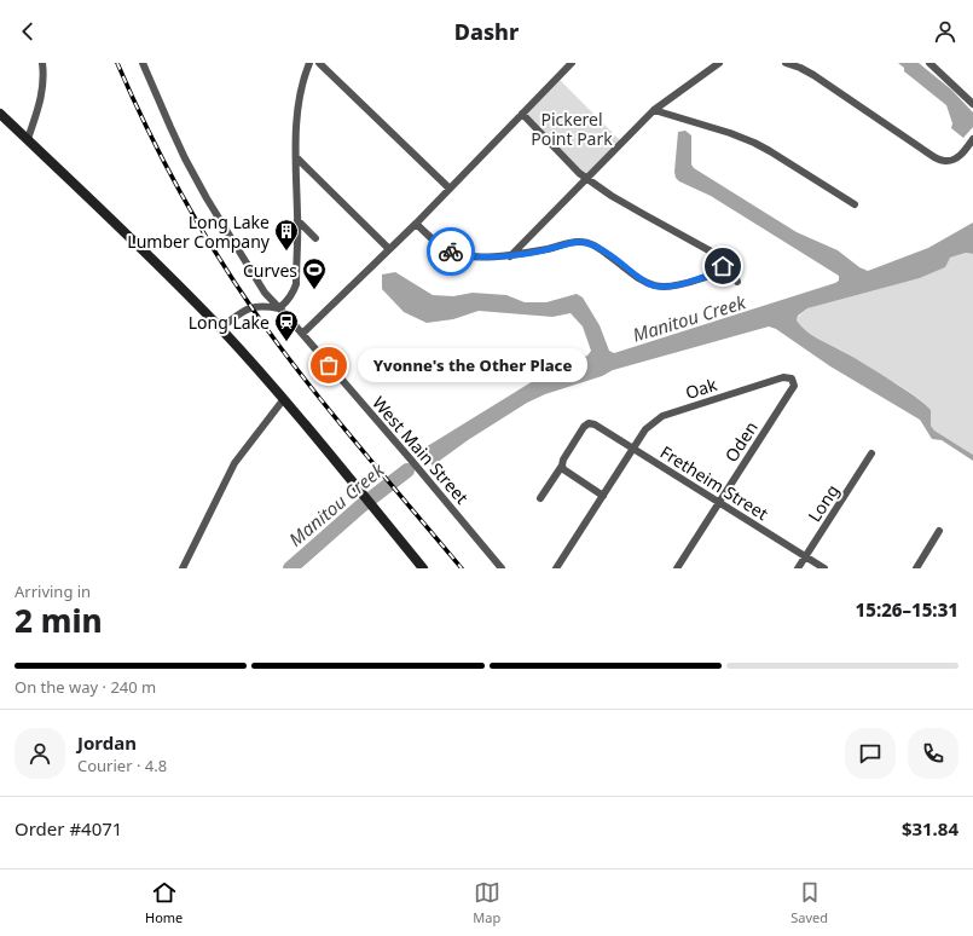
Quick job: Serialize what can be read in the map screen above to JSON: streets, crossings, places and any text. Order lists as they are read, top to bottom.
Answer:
{
  "streets": {
    "street": [
      "Oak",
      "Oden",
      "West Main Street",
      "Fretheim Street",
      "Long"
    ]
  },
  "crossings": [
    ["Oak", "Oden"],
    ["Oak", "Fretheim Street"],
    ["Oden", "Fretheim Street"],
    ["Fretheim Street", "Long"]
  ],
  "water": ["Manitou Creek"],
  "parks": ["Pickerel Point Park"],
  "places": {
    "building": ["Long Lake Lumber Company"],
    "sports": ["Curves"],
    "station": ["Long Lake"],
    "other": ["Yvonne's the Other Place"]
  },
  "page": {
    "header": "Dashr",
    "bubble": "Yvonne's the Other Place",
    "heading": ["2 min", "Arriving in", "15:26–15:31"],
    "panel": [
      "Jordan",
      "Courier · 4.8",
      "Order #4071",
      "$31.84"
    ],
    "bar": "On the way · 240 m",
    "tabs": ["Home", "Map", "Saved"]
  }
}
